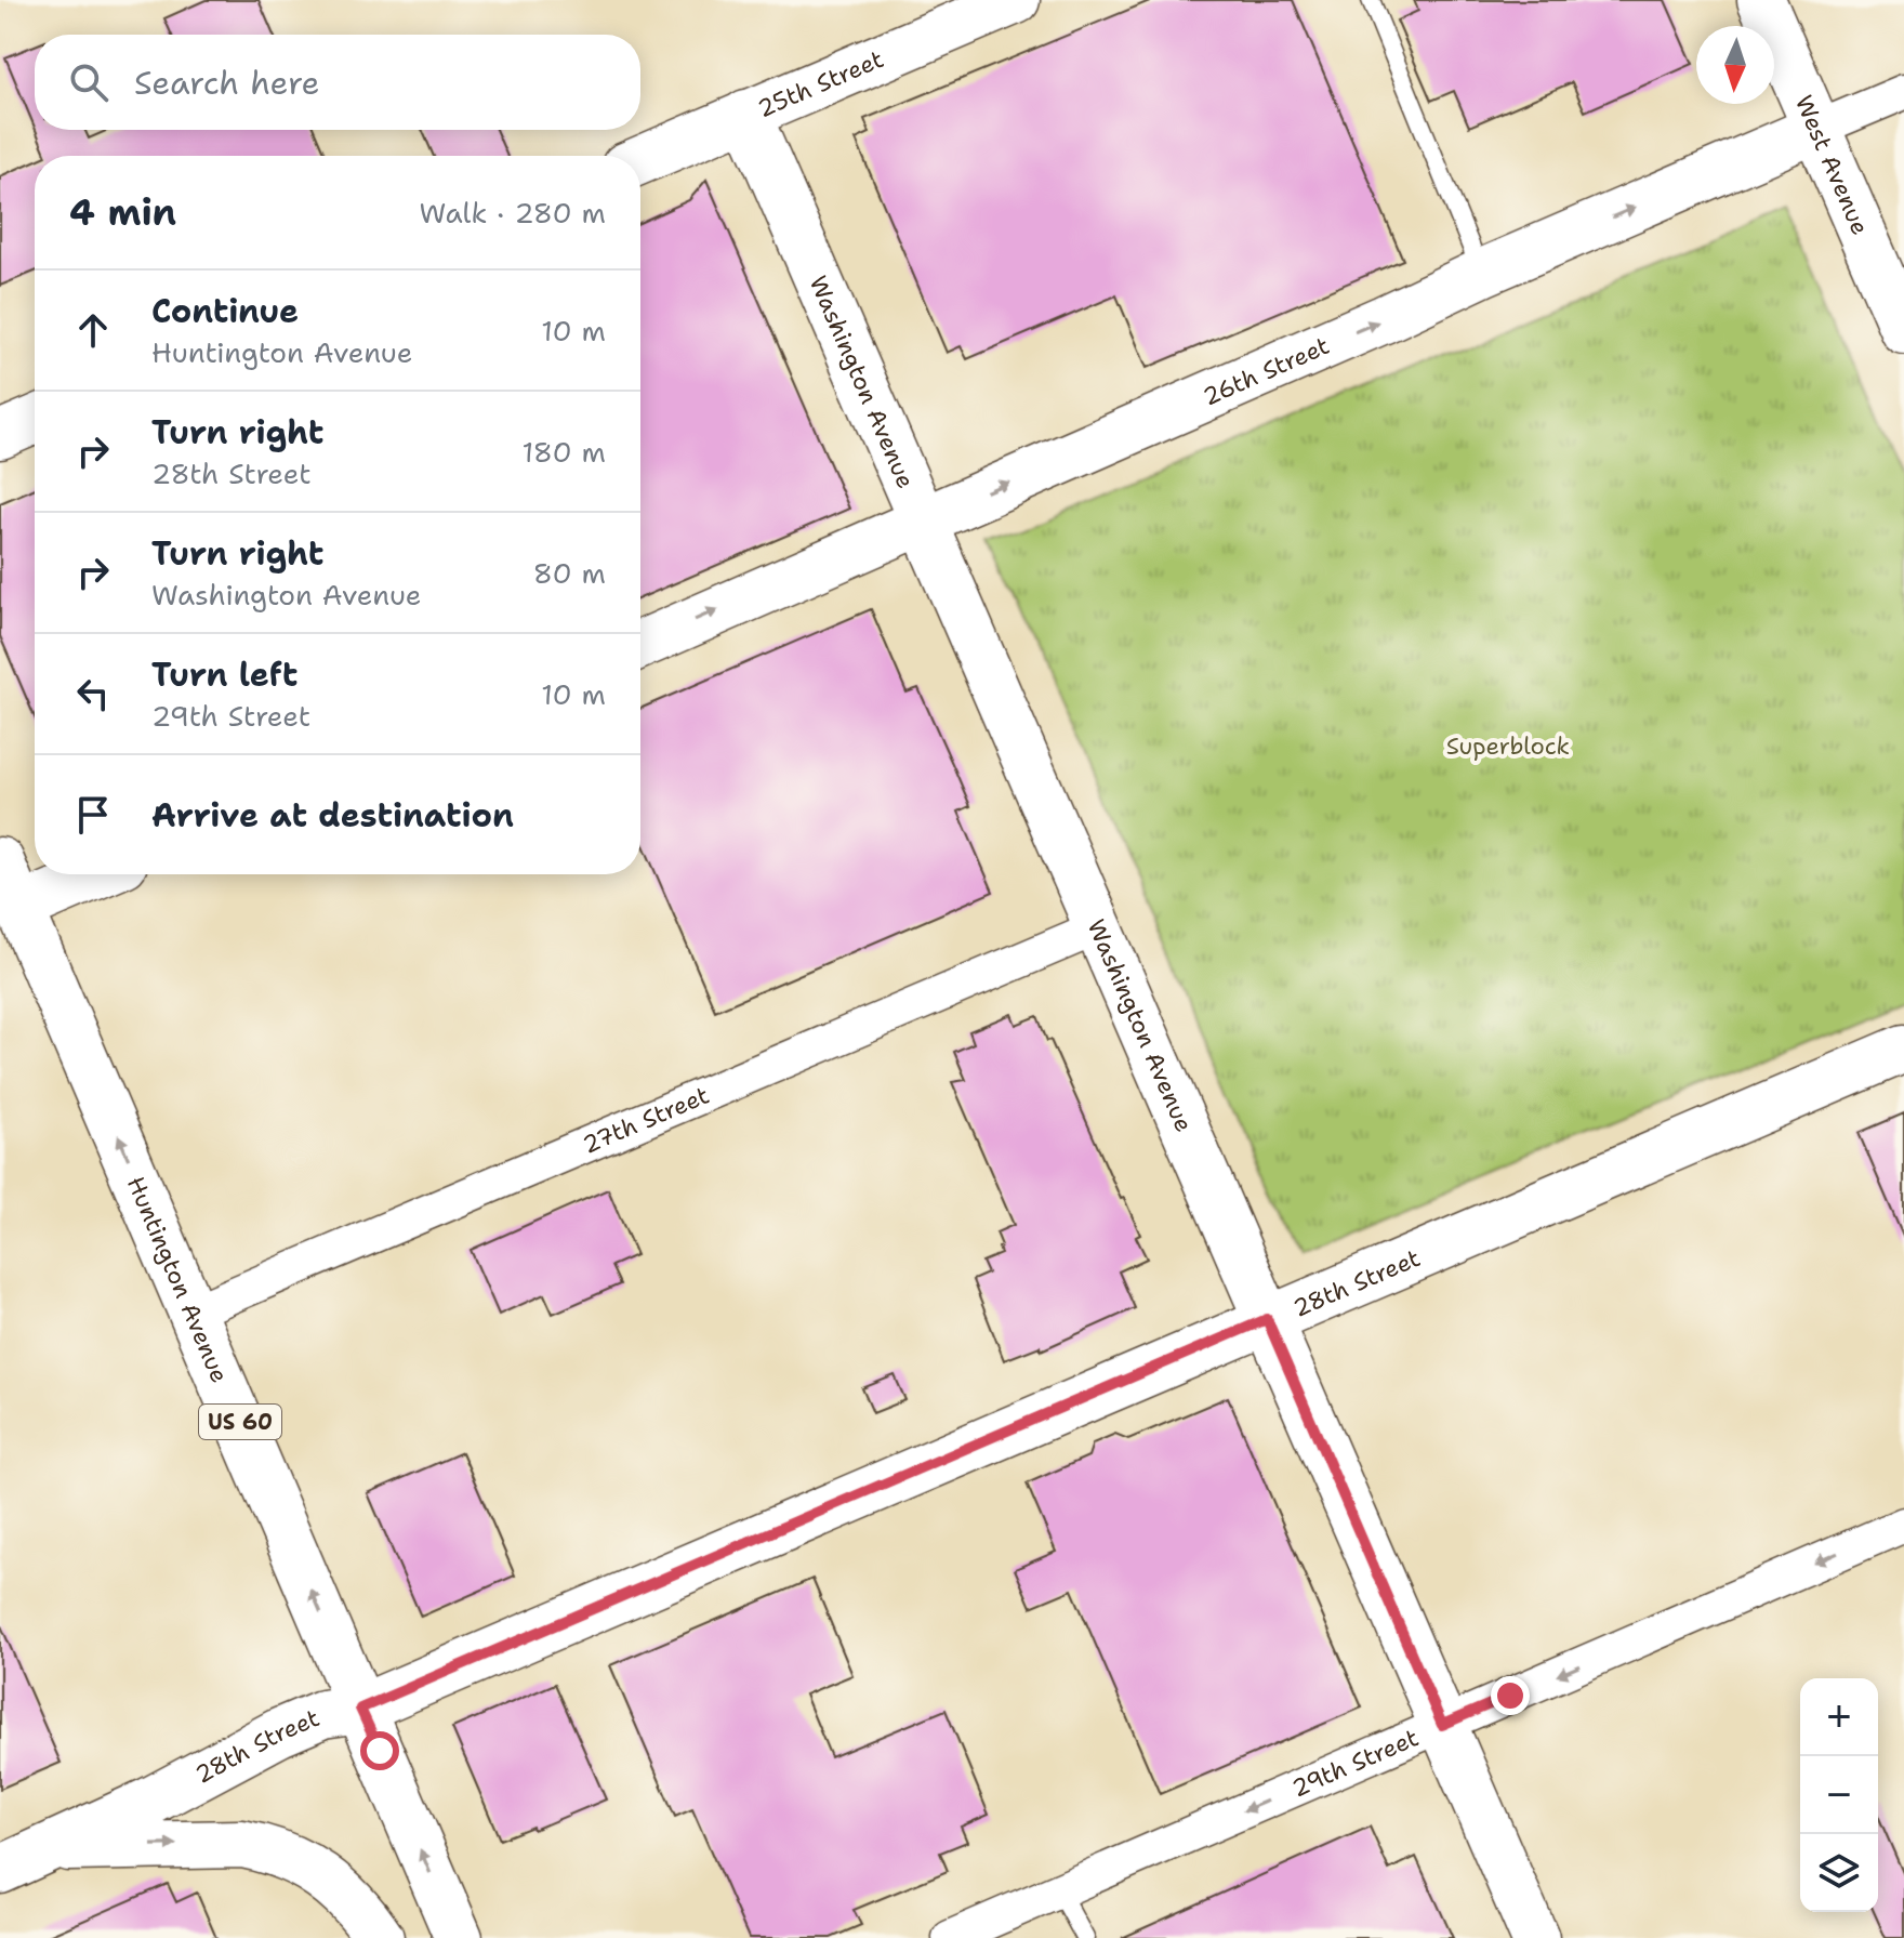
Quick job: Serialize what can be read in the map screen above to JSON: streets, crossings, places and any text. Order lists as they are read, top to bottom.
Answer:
{
  "streets": {
    "street": [
      "25th Street",
      "West Avenue",
      "26th Street",
      "Washington Avenue",
      "27th Street",
      "Huntington Avenue",
      "28th Street",
      "US 60",
      "29th Street"
    ]
  },
  "crossings": [
    ["25th Street", "Washington Avenue"],
    ["West Avenue", "26th Street"],
    ["26th Street", "Washington Avenue"],
    ["Washington Avenue", "27th Street"],
    ["Washington Avenue", "28th Street"],
    ["Washington Avenue", "29th Street"],
    ["27th Street", "Huntington Avenue"],
    ["Huntington Avenue", "28th Street"]
  ],
  "one_way": ["26th Street", "Huntington Avenue", "29th Street"],
  "parks": ["Superblock"],
  "north": "bottom",
  "page": {
    "search": "Search here",
    "heading": ["4 min", "Walk · 280 m"],
    "list": [
      ["Continue", "Huntington Avenue", "10 m"],
      ["Turn right", "28th Street", "180 m"],
      ["Turn right", "Washington Avenue", "80 m"],
      ["Turn left", "29th Street", "10 m"],
      "Arrive at destination"
    ],
    "map_buttons": ["+", "−"]
  }
}
